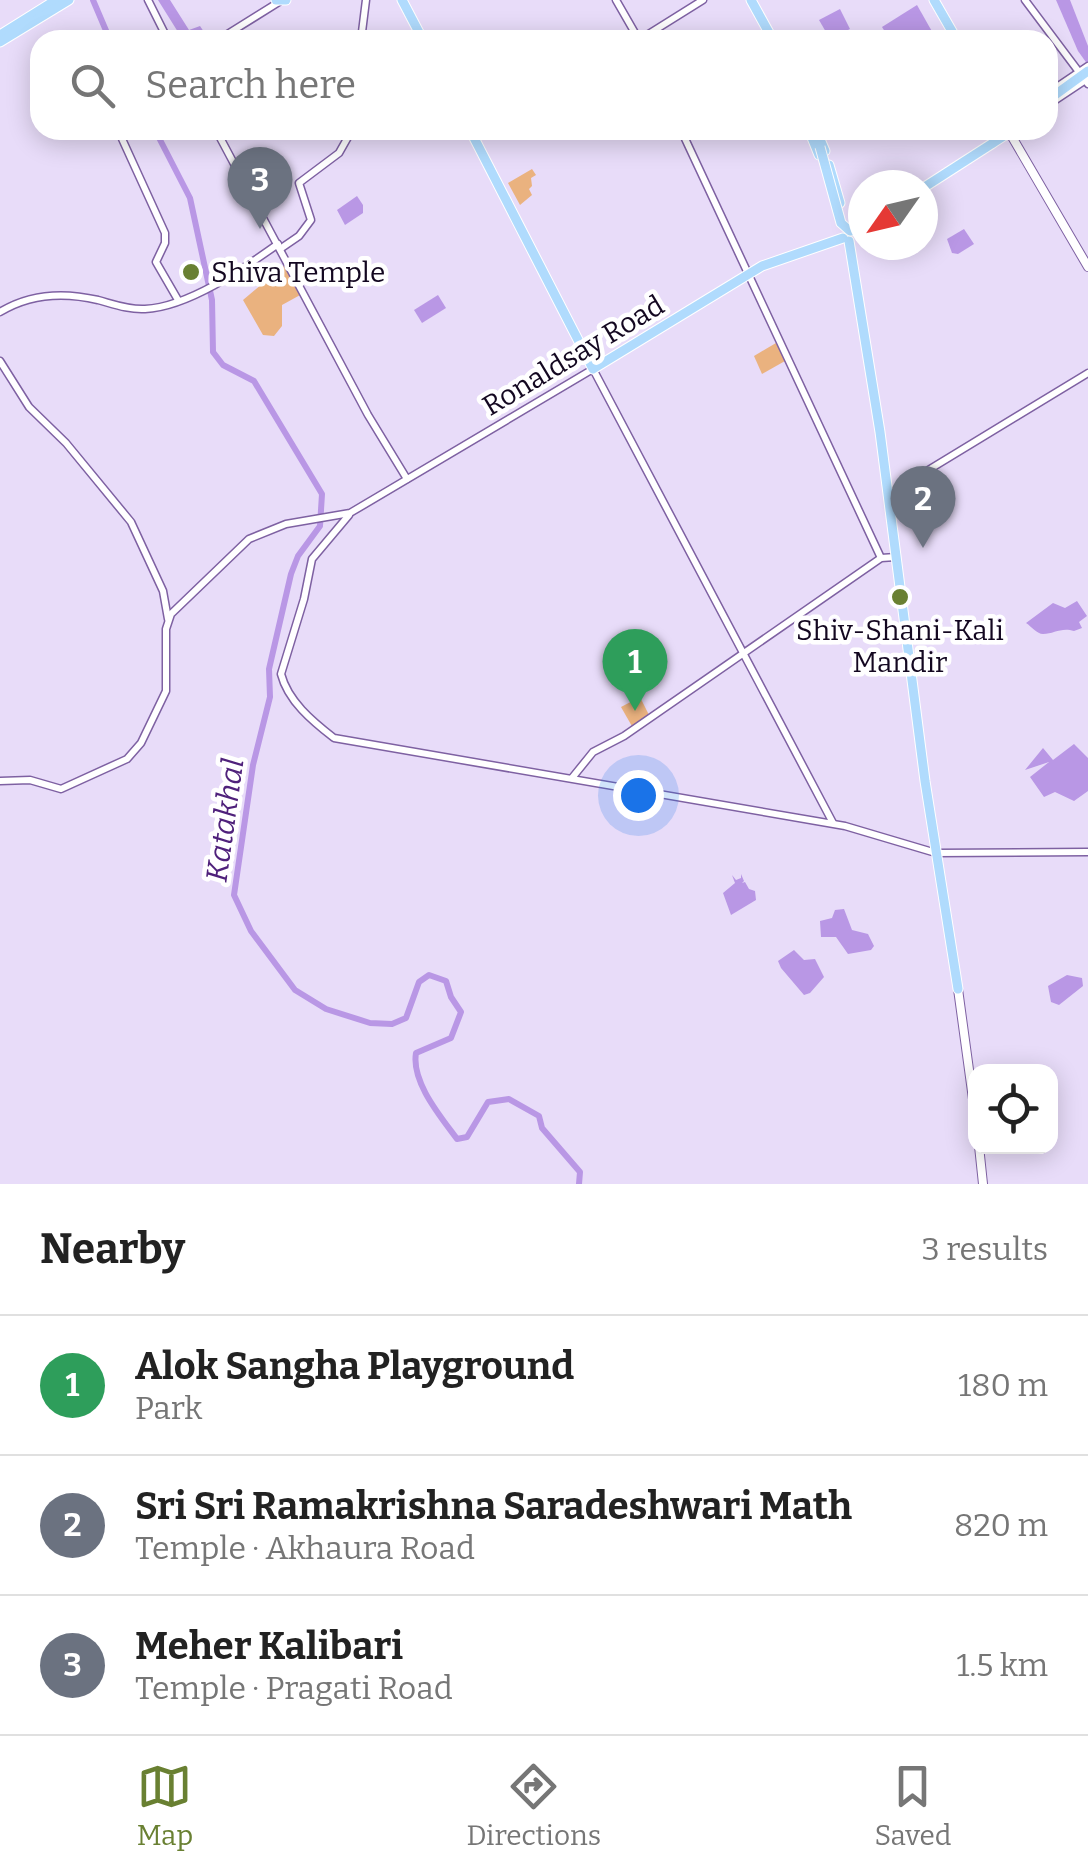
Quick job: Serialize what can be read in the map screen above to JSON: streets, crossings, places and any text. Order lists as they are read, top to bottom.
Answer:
{
  "streets": {
    "main road": ["Ronaldsay Road"]
  },
  "water": ["Katakhal"],
  "places": ["Shiva Temple", "Shiv-Shani-Kali Mandir"],
  "north": "bottom left",
  "page": {
    "search": "Search here",
    "pins": ["3", "2", "1"],
    "heading": ["Nearby", "3 results"],
    "list": [
      {
        "mark": "1",
        "name": "Alok Sangha Playground",
        "note": "Park",
        "value": "180 m"
      },
      {
        "mark": "2",
        "name": "Sri Sri Ramakrishna Saradeshwari Math",
        "note": "Temple · Akhaura Road",
        "value": "820 m"
      },
      {
        "mark": "3",
        "name": "Meher Kalibari",
        "note": "Temple · Pragati Road",
        "value": "1.5 km"
      }
    ],
    "nav": ["Map", "Directions", "Saved"]
  }
}
